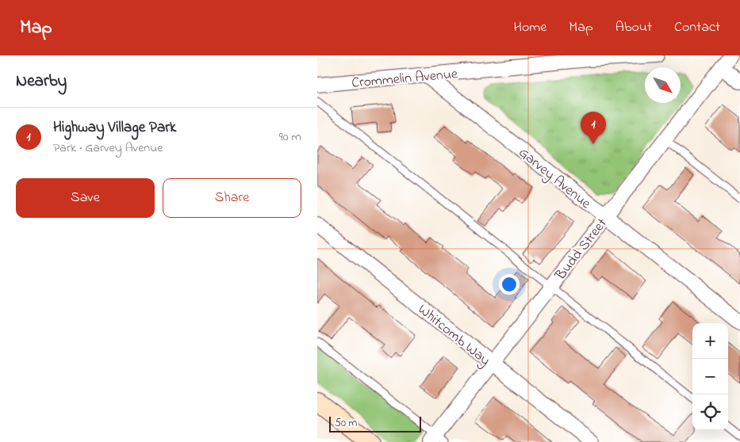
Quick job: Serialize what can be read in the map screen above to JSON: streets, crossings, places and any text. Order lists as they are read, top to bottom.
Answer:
{
  "streets": {
    "street": [
      "Crommelin Avenue",
      "Garvey Avenue",
      "Budd Street",
      "Whitcomb Way"
    ]
  },
  "crossings": [
    ["Crommelin Avenue", "Garvey Avenue"],
    ["Garvey Avenue", "Budd Street"],
    ["Budd Street", "Whitcomb Way"]
  ],
  "scale_bar": "50 m",
  "north": "bottom right",
  "page": {
    "header": "Map",
    "nav": [
      "Home",
      "Map",
      "About",
      "Contact"
    ],
    "heading": "Nearby",
    "list": [
      {
        "mark": "1",
        "name": "Highway Village Park",
        "note": "Park · Garvey Avenue",
        "value": "90 m"
      }
    ],
    "pins": "1",
    "buttons": ["Save", "Share"],
    "map_buttons": ["+", "−"],
    "scale": "50 m"
  }
}
